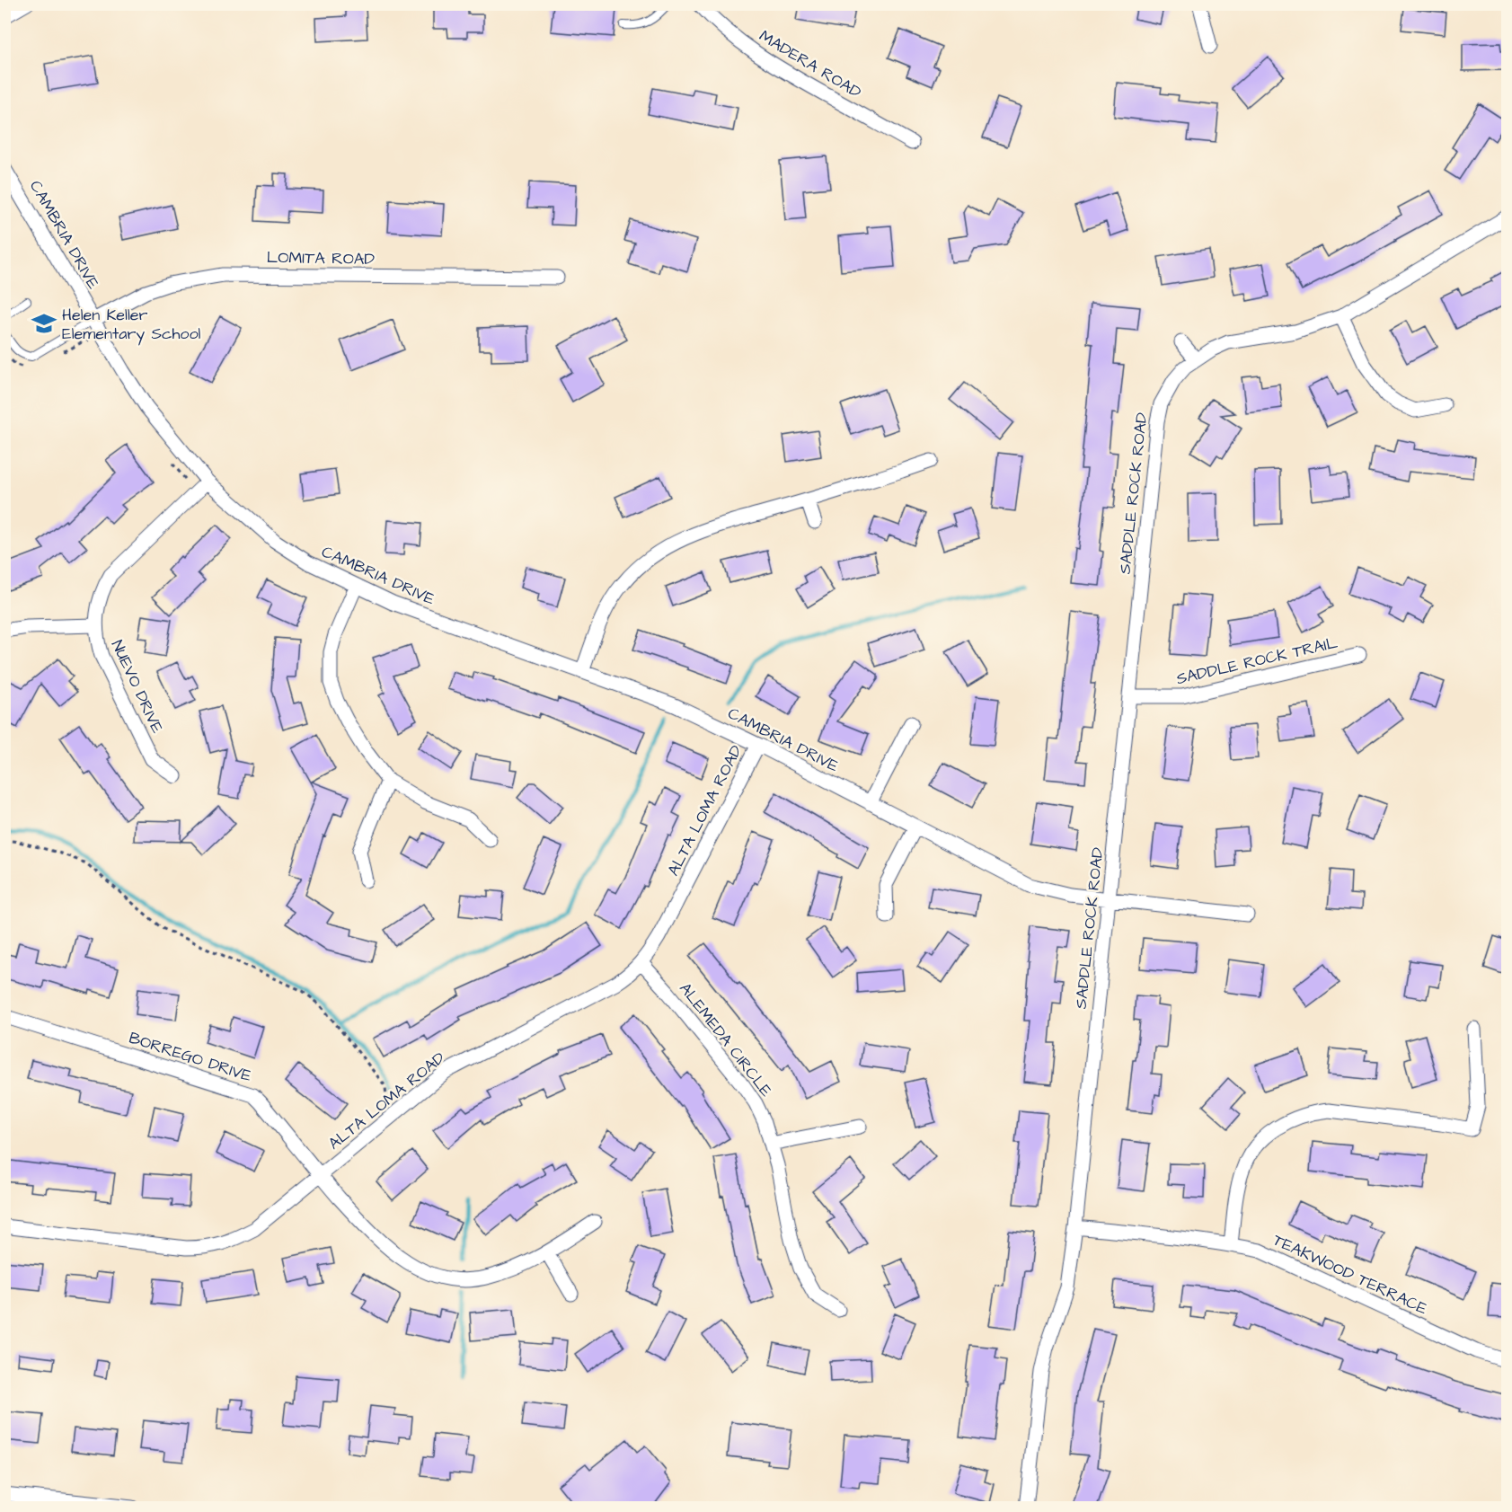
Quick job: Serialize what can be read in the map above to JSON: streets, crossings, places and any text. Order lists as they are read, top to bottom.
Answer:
{
  "streets": {
    "street": [
      "MADERA ROAD",
      "CAMBRIA DRIVE",
      "LOMITA ROAD",
      "SADDLE ROCK ROAD",
      "SADDLE ROCK TRAIL",
      "NUEVO DRIVE",
      "ALTA LOMA ROAD",
      "ALEMEDA CIRCLE",
      "BORREGO DRIVE",
      "TEAKWOOD TERRACE"
    ]
  },
  "crossings": [
    ["CAMBRIA DRIVE", "LOMITA ROAD"],
    ["CAMBRIA DRIVE", "SADDLE ROCK ROAD"],
    ["CAMBRIA DRIVE", "NUEVO DRIVE"],
    ["CAMBRIA DRIVE", "ALTA LOMA ROAD"],
    ["SADDLE ROCK ROAD", "SADDLE ROCK TRAIL"],
    ["SADDLE ROCK ROAD", "TEAKWOOD TERRACE"],
    ["ALTA LOMA ROAD", "ALEMEDA CIRCLE"],
    ["ALTA LOMA ROAD", "BORREGO DRIVE"]
  ],
  "places": {
    "school or university": ["Helen Keller Elementary School"]
  }
}
